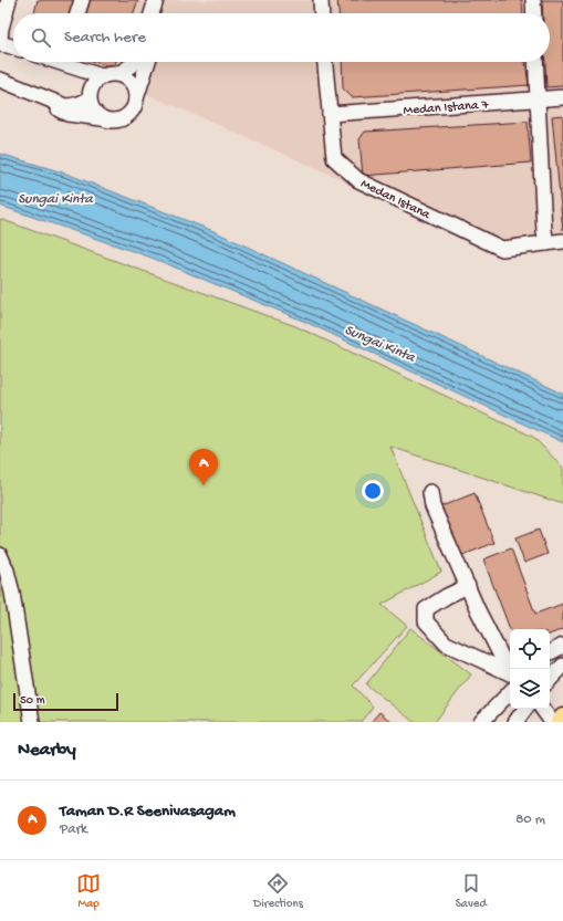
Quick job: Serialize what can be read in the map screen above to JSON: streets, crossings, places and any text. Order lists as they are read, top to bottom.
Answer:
{
  "streets": {
    "street": ["Medan Istana 7", "Medan Istana"]
  },
  "crossings": [
    ["Medan Istana 7", "Medan Istana"]
  ],
  "water": ["Sungai Kinta"],
  "scale_bar": "50 m",
  "page": {
    "search": "Search here",
    "pins": "A",
    "scale": "50 m",
    "heading": "Nearby",
    "list": [
      {
        "mark": "A",
        "name": "Taman D.R Seenivasagam",
        "note": "Park",
        "value": "80 m"
      }
    ],
    "nav": ["Map", "Directions", "Saved"]
  }
}
